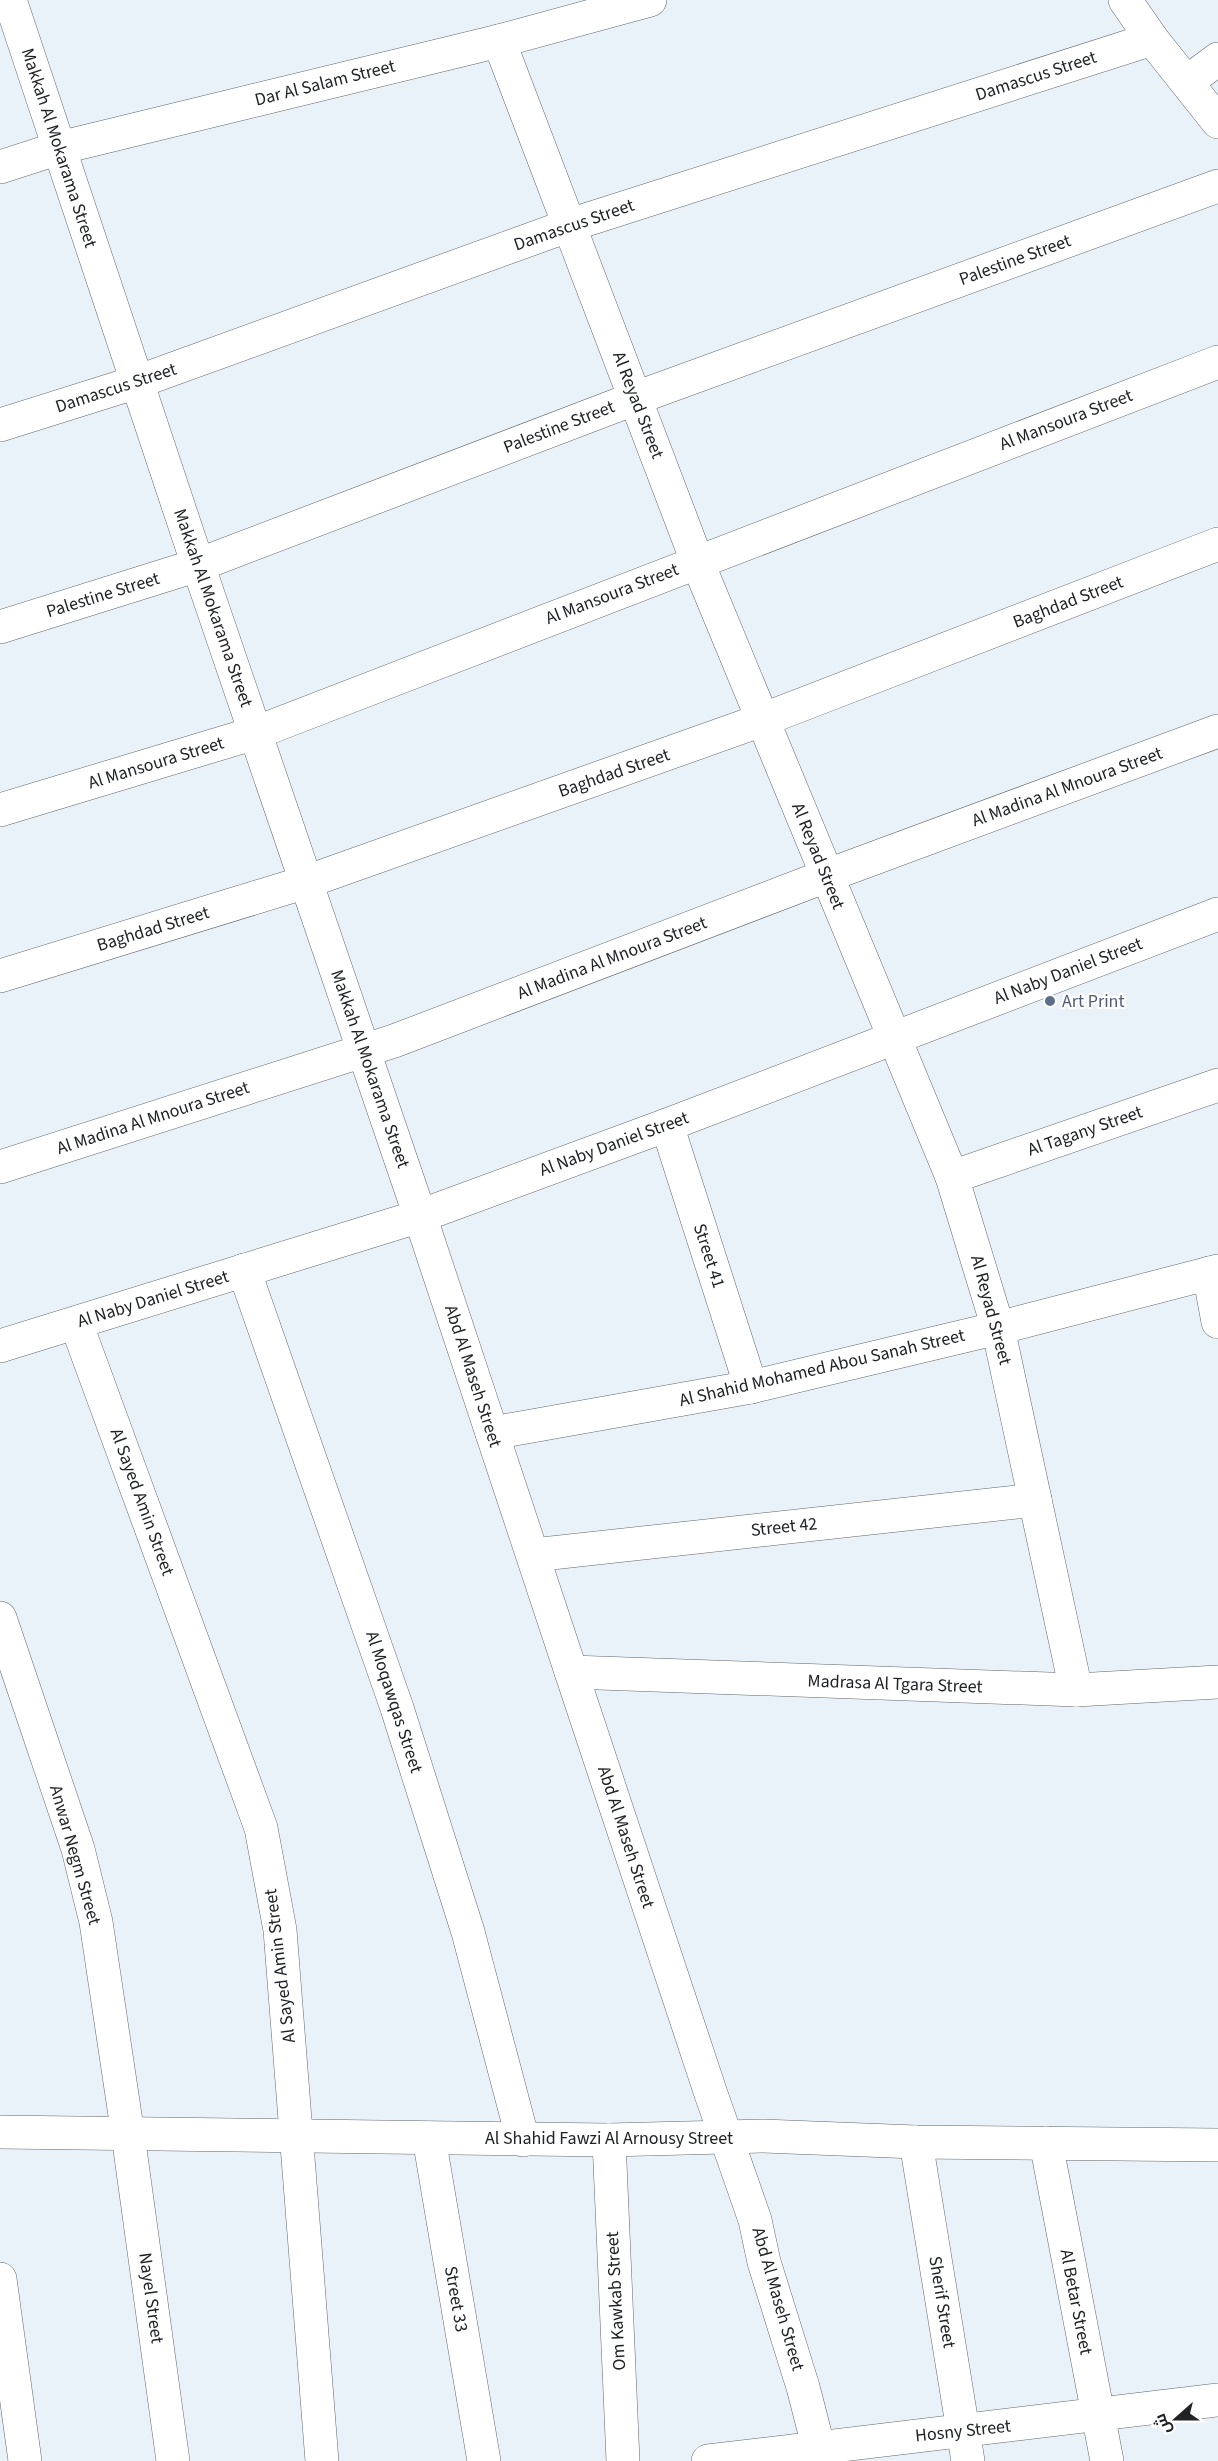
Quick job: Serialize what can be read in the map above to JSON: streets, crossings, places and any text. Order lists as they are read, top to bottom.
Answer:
{
  "streets": {
    "street": [
      "Damascus Street",
      "Dar Al Salam Street",
      "Makkah Al Mokarama Street",
      "Palestine Street",
      "Al Reyad Street",
      "Al Mansoura Street",
      "Baghdad Street",
      "Al Madina Al Mnoura Street",
      "Al Naby Daniel Street",
      "Al Tagany Street",
      "Street 41",
      "Al Shahid Mohamed Abou Sanah Street",
      "Abd Al Maseh Street",
      "Al Sayed Amin Street",
      "Street 42",
      "Madrasa Al Tgara Street",
      "Al Moqawqas Street",
      "Anwar Negm Street",
      "Al Shahid Fawzi Al Arnousy Street",
      "Nayel Street",
      "Street 33",
      "Om Kawkab Street",
      "Sherif Street",
      "Al Betar Street",
      "Hosny Street"
    ]
  },
  "crossings": [
    ["Damascus Street", "Makkah Al Mokarama Street"],
    ["Damascus Street", "Al Reyad Street"],
    ["Dar Al Salam Street", "Makkah Al Mokarama Street"],
    ["Dar Al Salam Street", "Al Reyad Street"],
    ["Makkah Al Mokarama Street", "Palestine Street"],
    ["Makkah Al Mokarama Street", "Al Mansoura Street"],
    ["Makkah Al Mokarama Street", "Baghdad Street"],
    ["Makkah Al Mokarama Street", "Al Madina Al Mnoura Street"],
    ["Makkah Al Mokarama Street", "Al Naby Daniel Street"],
    ["Makkah Al Mokarama Street", "Abd Al Maseh Street"],
    ["Palestine Street", "Al Reyad Street"],
    ["Al Reyad Street", "Al Mansoura Street"],
    ["Al Reyad Street", "Baghdad Street"],
    ["Al Reyad Street", "Al Madina Al Mnoura Street"],
    ["Al Reyad Street", "Al Naby Daniel Street"],
    ["Al Reyad Street", "Al Tagany Street"],
    ["Al Reyad Street", "Al Shahid Mohamed Abou Sanah Street"],
    ["Al Reyad Street", "Street 42"],
    ["Al Reyad Street", "Madrasa Al Tgara Street"],
    ["Al Naby Daniel Street", "Street 41"],
    ["Al Naby Daniel Street", "Abd Al Maseh Street"],
    ["Al Naby Daniel Street", "Al Sayed Amin Street"],
    ["Al Naby Daniel Street", "Al Moqawqas Street"],
    ["Street 41", "Al Shahid Mohamed Abou Sanah Street"],
    ["Al Shahid Mohamed Abou Sanah Street", "Abd Al Maseh Street"],
    ["Abd Al Maseh Street", "Street 42"],
    ["Abd Al Maseh Street", "Madrasa Al Tgara Street"],
    ["Abd Al Maseh Street", "Al Shahid Fawzi Al Arnousy Street"],
    ["Abd Al Maseh Street", "Hosny Street"],
    ["Al Sayed Amin Street", "Al Shahid Fawzi Al Arnousy Street"],
    ["Al Moqawqas Street", "Al Shahid Fawzi Al Arnousy Street"],
    ["Anwar Negm Street", "Al Shahid Fawzi Al Arnousy Street"],
    ["Anwar Negm Street", "Nayel Street"],
    ["Al Shahid Fawzi Al Arnousy Street", "Nayel Street"],
    ["Al Shahid Fawzi Al Arnousy Street", "Street 33"],
    ["Al Shahid Fawzi Al Arnousy Street", "Om Kawkab Street"],
    ["Al Shahid Fawzi Al Arnousy Street", "Sherif Street"],
    ["Al Shahid Fawzi Al Arnousy Street", "Al Betar Street"],
    ["Sherif Street", "Hosny Street"],
    ["Al Betar Street", "Hosny Street"]
  ],
  "places": ["Art Print"],
  "north": "left"
}
